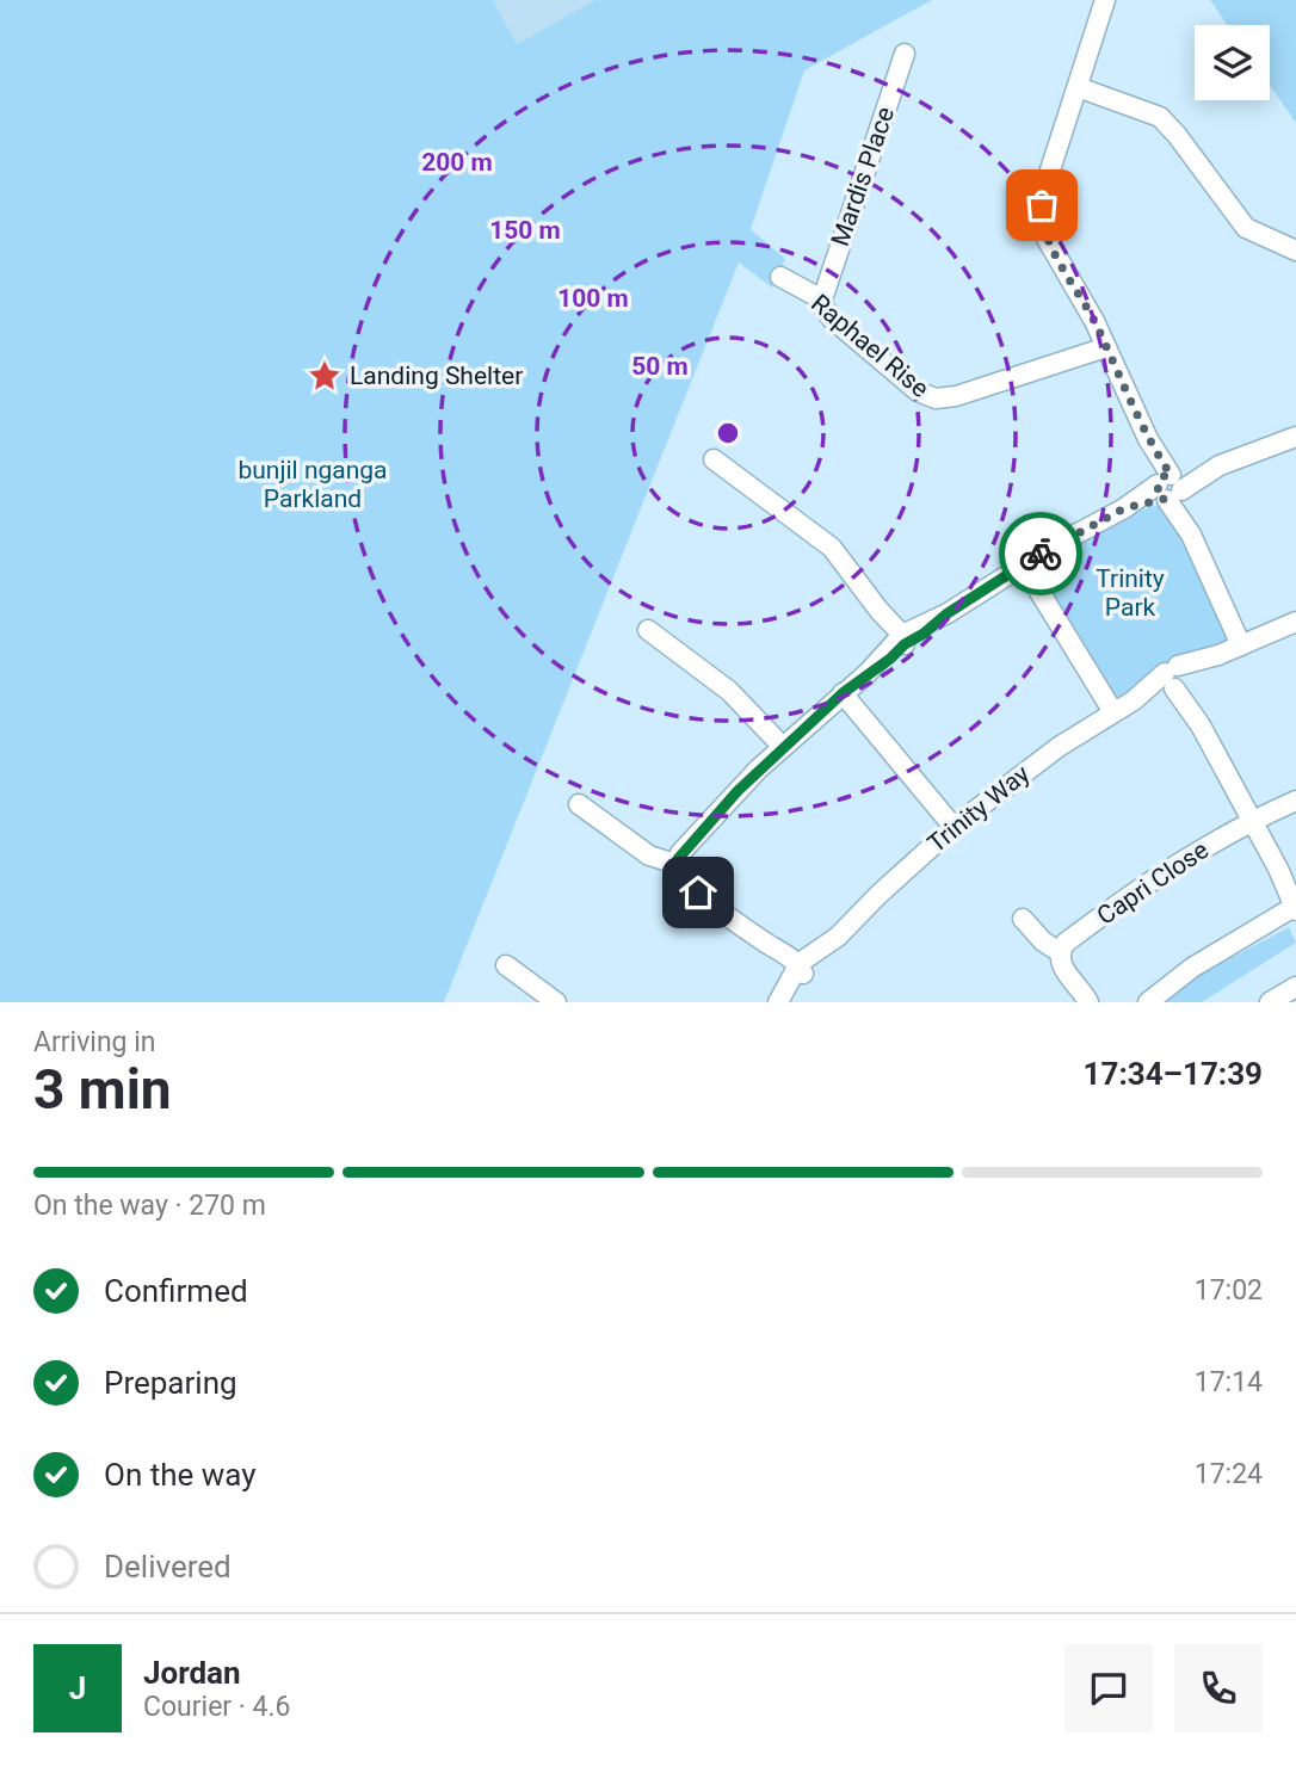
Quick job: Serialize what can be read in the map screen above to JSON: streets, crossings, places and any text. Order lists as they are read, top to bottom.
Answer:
{
  "streets": {
    "street": [
      "Mardis Place",
      "Raphael Rise",
      "Trinity Way",
      "Capri Close"
    ]
  },
  "crossings": [
    ["Mardis Place", "Raphael Rise"]
  ],
  "parks": ["bunjil nganga Parkland", "Trinity Park"],
  "places": {
    "place": ["Landing Shelter"]
  },
  "page": {
    "heading": ["3 min", "Arriving in", "17:34–17:39"],
    "panel": ["Jordan", "Courier · 4.6"],
    "bar": "On the way · 270 m",
    "list": [
      ["Confirmed", "17:02"],
      ["Preparing", "17:14"],
      ["On the way", "17:24"],
      "Delivered"
    ],
    "round": "J"
  },
  "rings": [
    "200 m",
    "150 m",
    "100 m",
    "50 m"
  ]
}
